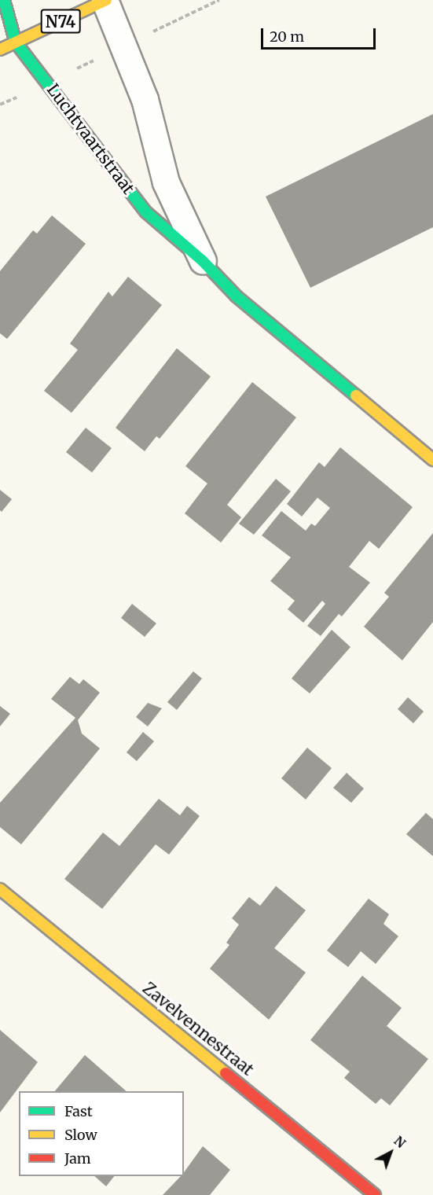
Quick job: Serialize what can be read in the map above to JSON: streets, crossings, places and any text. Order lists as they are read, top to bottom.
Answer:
{
  "streets": {
    "street": ["N74", "Luchtvaartstraat", "Zavelvennestraat"]
  },
  "crossings": [
    ["N74", "Luchtvaartstraat"]
  ],
  "legend": ["Fast", "Slow", "Jam"],
  "scale_bar": "20 m",
  "north": "top right"
}
